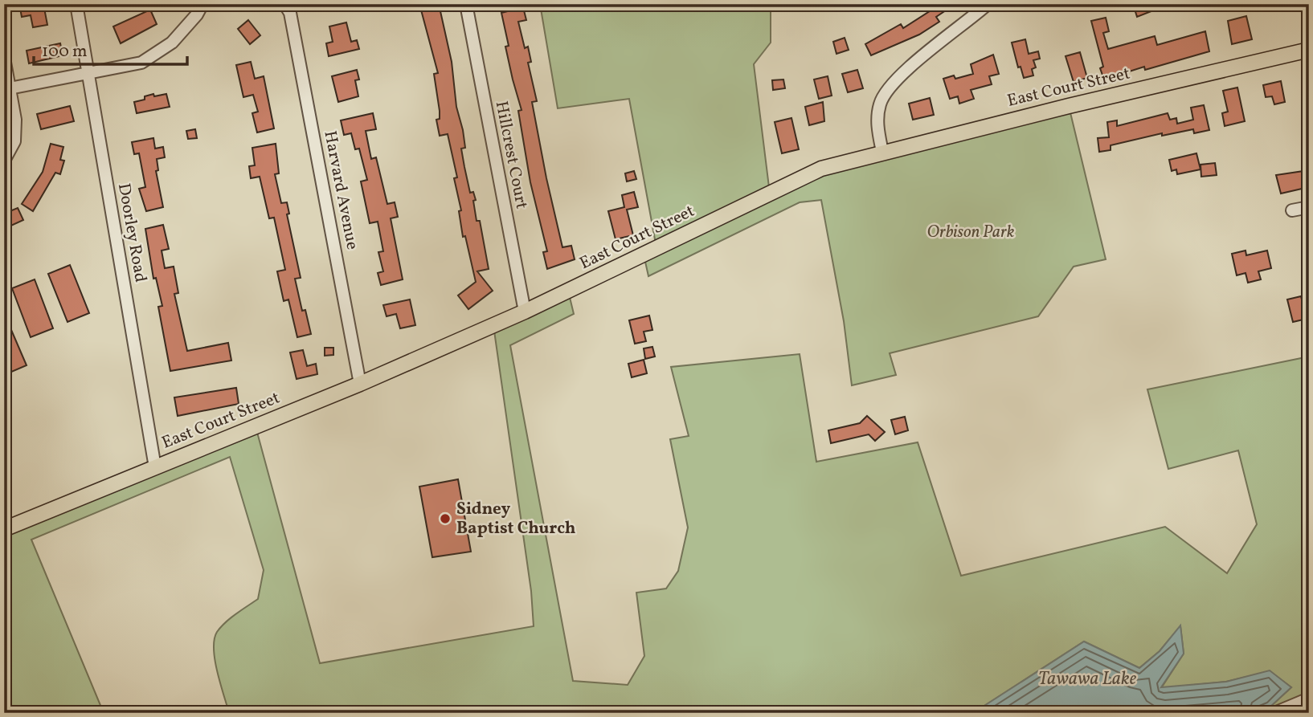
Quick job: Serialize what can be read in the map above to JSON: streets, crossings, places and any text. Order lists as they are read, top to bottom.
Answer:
{
  "streets": {
    "main road": ["East Court Street"],
    "street": ["Hillcrest Court", "Harvard Avenue", "Doorley Road"]
  },
  "crossings": [
    ["East Court Street", "Hillcrest Court"],
    ["East Court Street", "Harvard Avenue"],
    ["East Court Street", "Doorley Road"]
  ],
  "water": ["Tawawa Lake"],
  "parks": ["Orbison Park"],
  "places": ["Sidney Baptist Church"],
  "scale_bar": "100 m"
}
